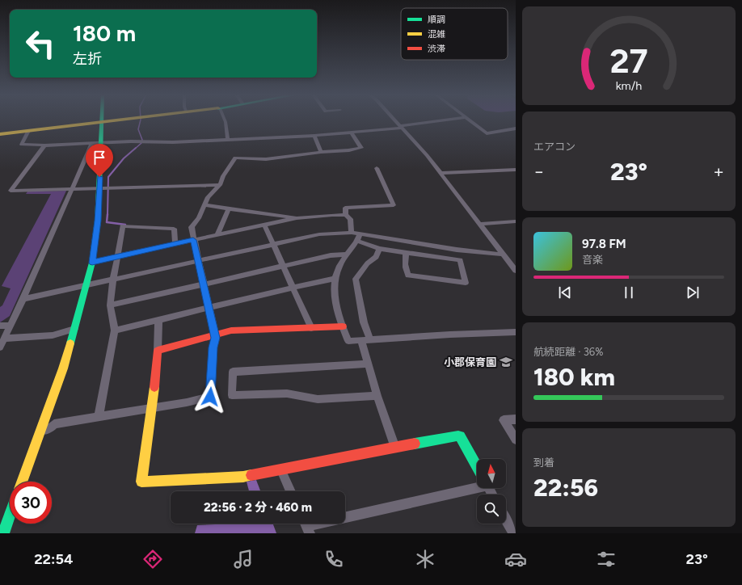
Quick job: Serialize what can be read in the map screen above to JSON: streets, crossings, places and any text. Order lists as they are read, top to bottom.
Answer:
{
  "places": {
    "school or university": ["小郡保育園"]
  },
  "legend": ["順調", "混雑", "渋滞"],
  "north": "top",
  "page": {
    "turn": ["180 m", "左折"],
    "tile": [
      "エアコン",
      ["航続距離 · 36%", "180 km"],
      ["到着", "22:56"]
    ],
    "heat": ["−", "23°", "+"],
    "song": ["97.8 FM", "音楽"],
    "limit": "30",
    "trip": "22:56 · 2 分 · 460 m",
    "tabs": ["22:54", "23°"],
    "gauge": ["27", "km/h"]
  }
}
